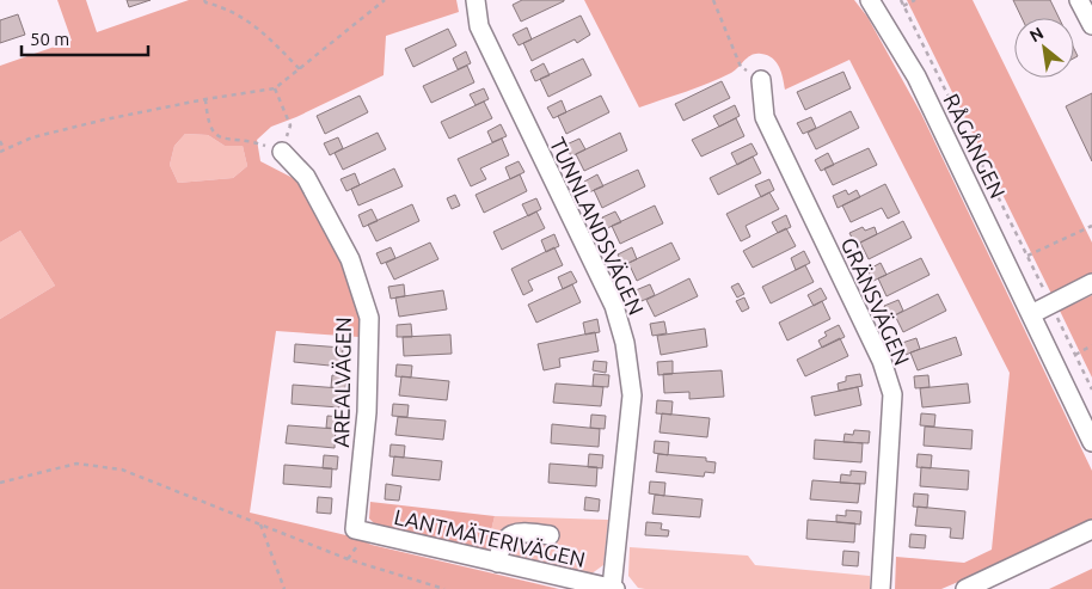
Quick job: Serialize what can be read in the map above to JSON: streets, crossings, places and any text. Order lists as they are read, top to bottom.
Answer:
{
  "streets": {
    "street": [
      "RÅGÅNGEN",
      "TUNNLANDSVÄGEN",
      "GRÄNSVÄGEN",
      "AREALVÄGEN",
      "LANTMÄTERIVÄGEN"
    ]
  },
  "crossings": [
    ["TUNNLANDSVÄGEN", "LANTMÄTERIVÄGEN"],
    ["AREALVÄGEN", "LANTMÄTERIVÄGEN"]
  ],
  "scale_bar": "50 m",
  "north": "top left"
}
